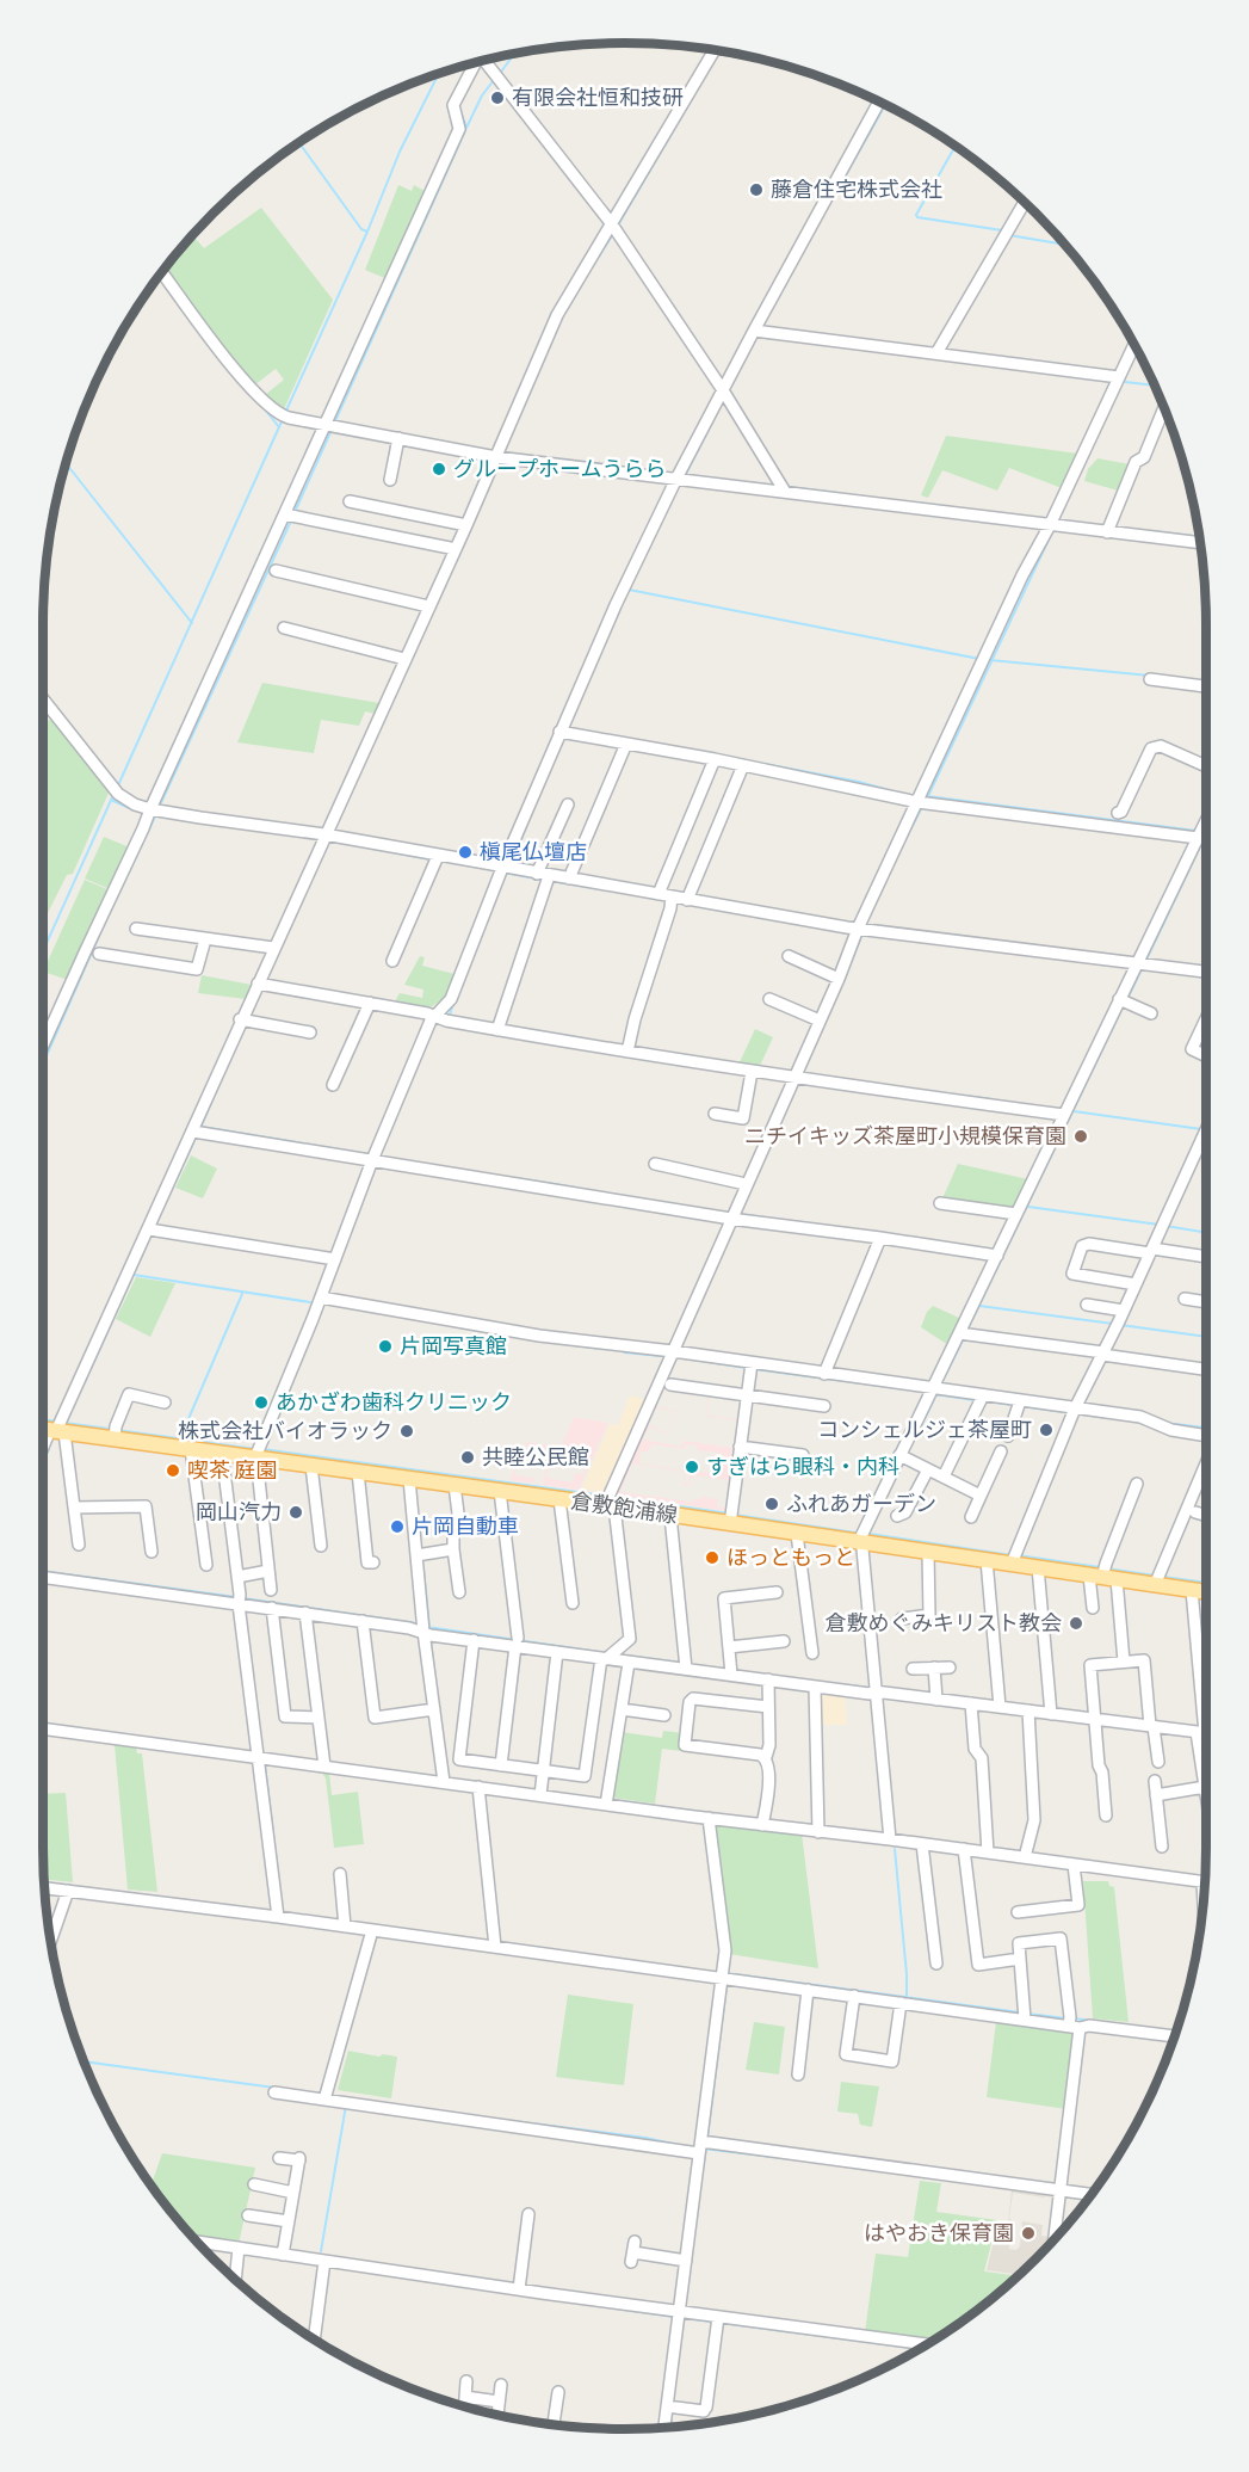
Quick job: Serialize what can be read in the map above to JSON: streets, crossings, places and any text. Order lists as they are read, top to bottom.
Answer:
{
  "streets": {
    "main road": ["倉敷飽浦線"]
  },
  "places": [
    "有限会社恒和技研",
    "藤倉住宅株式会社",
    "グループホームうらら",
    "槇尾仏壇店",
    "ニチイキッズ茶屋町小規模保育園",
    "片岡写真館",
    "あかざわ歯科クリニック",
    "コンシェルジェ茶屋町",
    "株式会社バイオラック",
    "共睦公民館",
    "すぎはら眼科・内科",
    "喫茶 庭園",
    "ふれあガーデン",
    "岡山汽力",
    "片岡自動車",
    "ほっともっと",
    "倉敷めぐみキリスト教会",
    "はやおき保育園"
  ]
}
